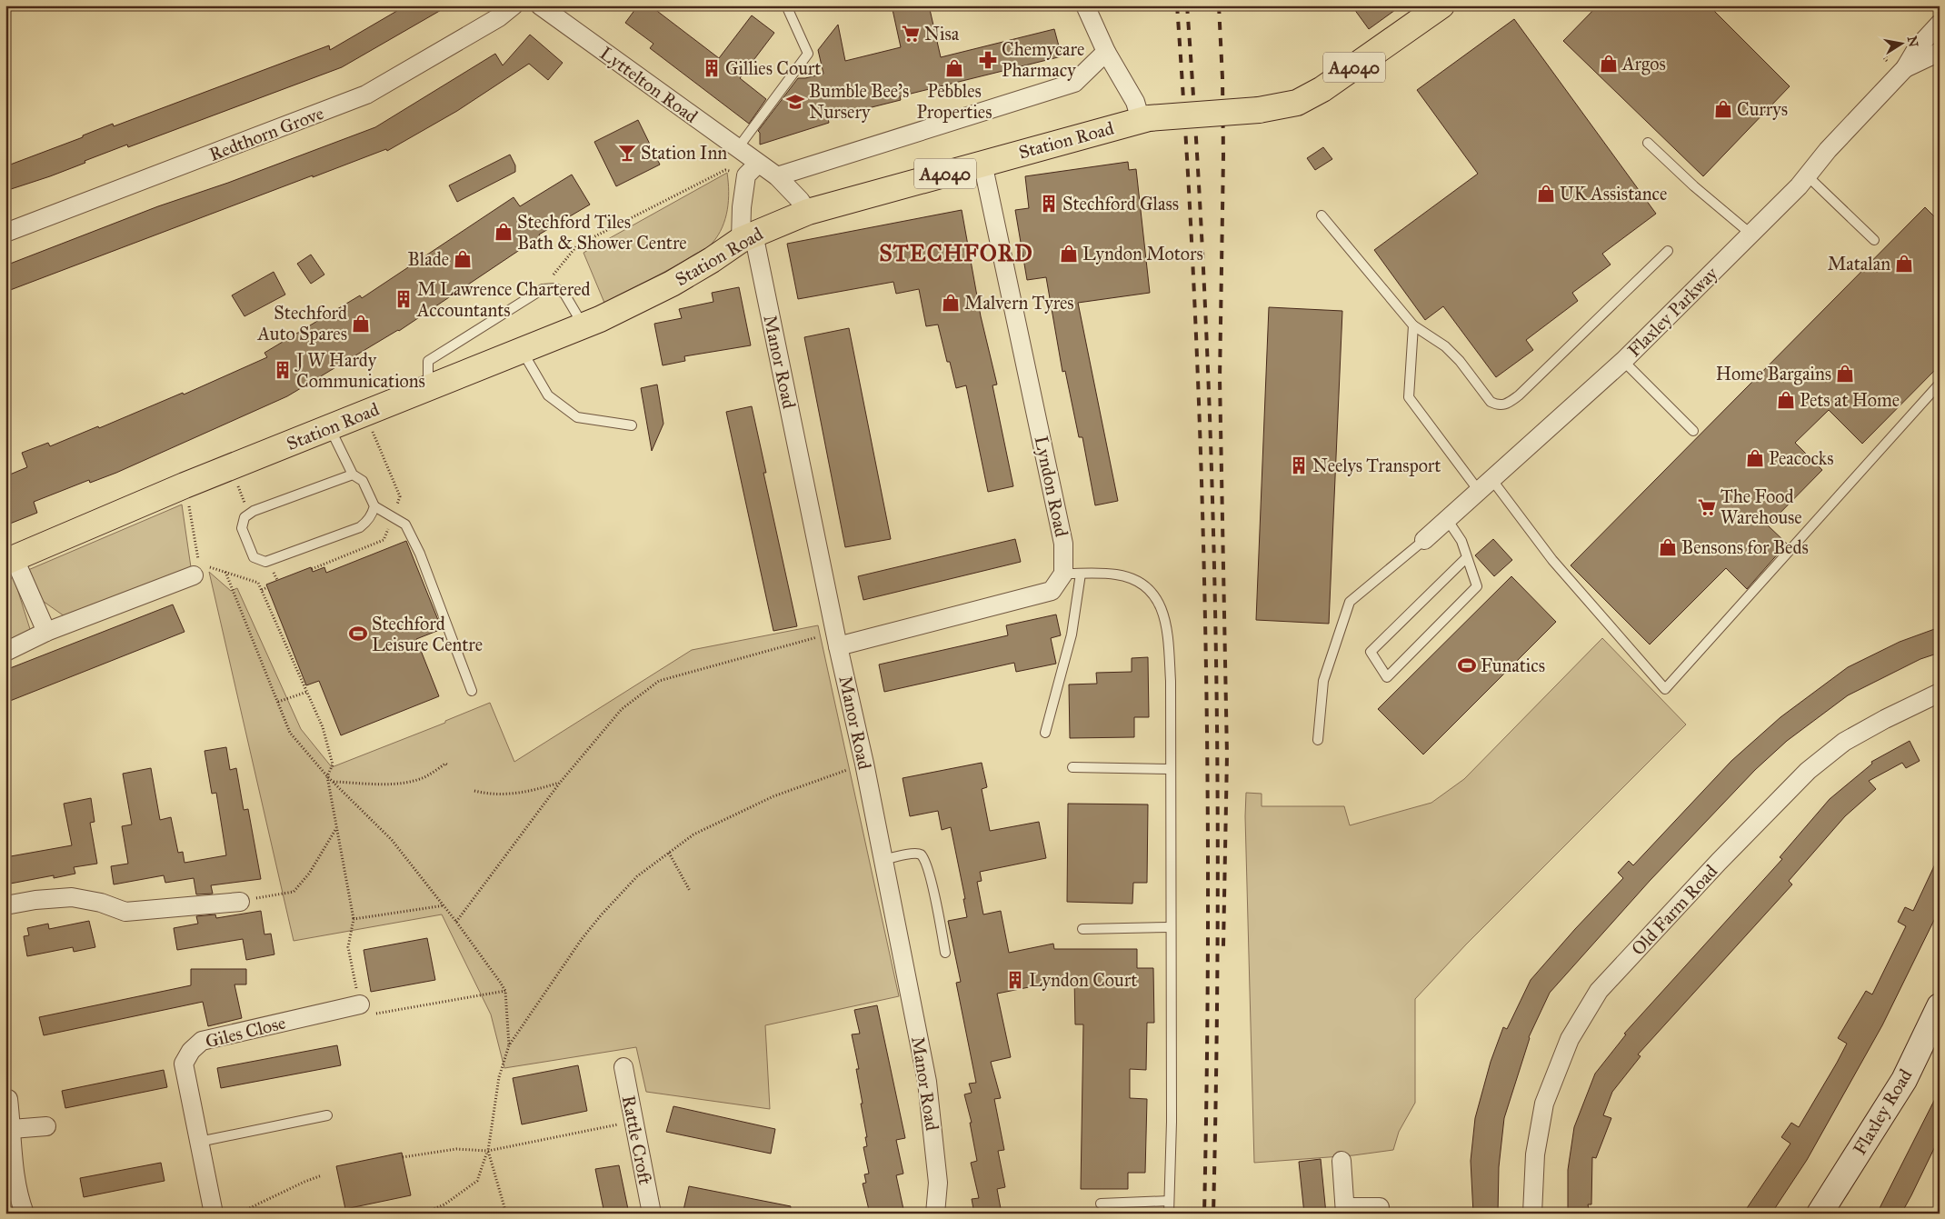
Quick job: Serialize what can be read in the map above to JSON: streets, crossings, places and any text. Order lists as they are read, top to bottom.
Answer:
{
  "streets": {
    "main road": ["A4040", "Station Road"],
    "street": [
      "Lyttelton Road",
      "Redthorn Grove",
      "Flaxley Parkway",
      "Manor Road",
      "Lyndon Road",
      "Old Farm Road",
      "Giles Close",
      "Flaxley Road",
      "Rattle Croft"
    ]
  },
  "crossings": [
    ["Lyttelton Road", "Station Road"],
    ["Station Road", "Manor Road"],
    ["Station Road", "Lyndon Road"]
  ],
  "districts": ["STECHFORD"],
  "places": {
    "supermarket": ["Nisa", "The Food Warehouse"],
    "pharmacy": ["Chemycare Pharmacy"],
    "shop": [
      "Argos",
      "Pebbles Properties",
      "Currys",
      "UK Assistance",
      "Stechford Tiles Bath & Shower Centre",
      "Lyndon Motors",
      "Blade",
      "Matalan",
      "Malvern Tyres",
      "Stechford Auto Spares",
      "Home Bargains",
      "Pets at Home",
      "Peacocks",
      "Bensons for Beds"
    ],
    "building": [
      "Gillies Court",
      "Stechford Glass",
      "M Lawrence Chartered Accountants",
      "J W Hardy Communications",
      "Neelys Transport",
      "Lyndon Court"
    ],
    "school or university": ["Bumble Bee's Nursery"],
    "bar": ["Station Inn"],
    "sports": ["Stechford Leisure Centre", "Funatics"]
  },
  "north": "right"
}
